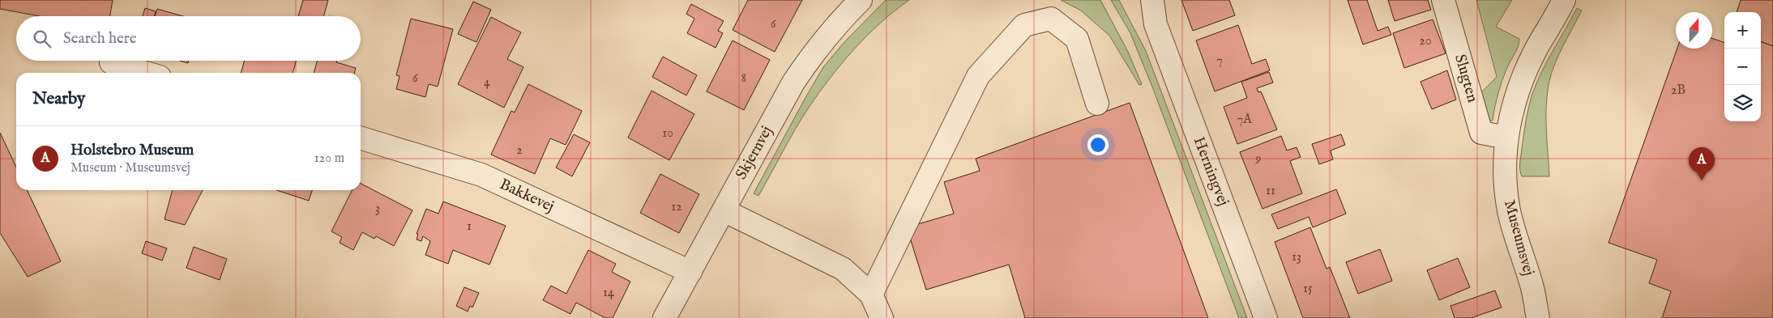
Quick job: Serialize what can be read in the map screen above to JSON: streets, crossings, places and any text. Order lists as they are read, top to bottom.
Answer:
{
  "streets": {
    "street": [
      "Slugten",
      "Skjernvej",
      "Herningvej",
      "Bakkevej",
      "Museumsvej"
    ]
  },
  "crossings": [
    ["Slugten", "Museumsvej"],
    ["Skjernvej", "Bakkevej"]
  ],
  "house_numbers": [
    "6",
    "20",
    "7",
    "6",
    "8",
    "4",
    "2B",
    "7A",
    "10",
    "2",
    "9",
    "11",
    "12",
    "3",
    "1",
    "13",
    "15",
    "14"
  ],
  "north": "top",
  "page": {
    "map_buttons": ["+", "−"],
    "search": "Search here",
    "heading": "Nearby",
    "list": [
      {
        "mark": "A",
        "name": "Holstebro Museum",
        "note": "Museum · Museumsvej",
        "value": "120 m"
      }
    ],
    "pins": "A"
  }
}
